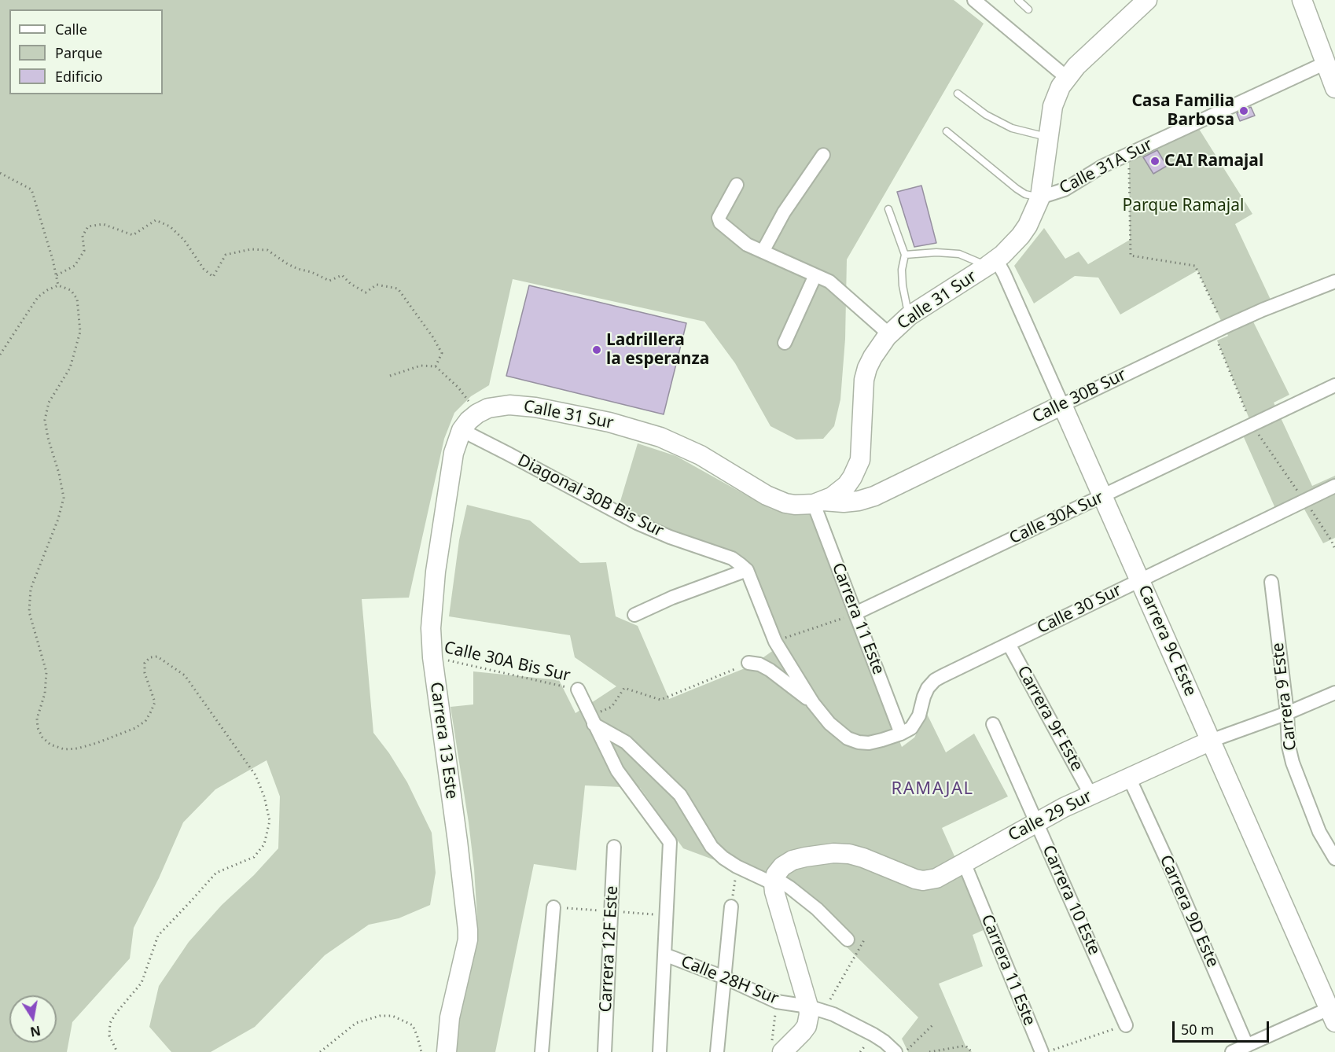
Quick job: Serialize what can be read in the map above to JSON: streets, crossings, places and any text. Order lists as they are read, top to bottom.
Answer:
{
  "streets": {
    "street": [
      "Calle 31A Sur",
      "Calle 31 Sur",
      "Calle 30B Sur",
      "Diagonal 30B Bis Sur",
      "Calle 30A Sur",
      "Calle 30 Sur",
      "Carrera 11 Este",
      "Carrera 9C Este",
      "Carrera 9 Este",
      "Carrera 9F Este",
      "Carrera 13 Este",
      "Calle 29 Sur",
      "Carrera 10 Este",
      "Carrera 9D Este",
      "Carrera 12F Este",
      "Calle 28H Sur"
    ],
    "path": ["Calle 30A Bis Sur"]
  },
  "crossings": [
    ["Calle 31A Sur", "Calle 31 Sur"],
    ["Calle 31 Sur", "Calle 30B Sur"],
    ["Calle 31 Sur", "Diagonal 30B Bis Sur"],
    ["Calle 31 Sur", "Carrera 11 Este"],
    ["Calle 31 Sur", "Carrera 9C Este"],
    ["Calle 31 Sur", "Carrera 13 Este"],
    ["Calle 30B Sur", "Carrera 11 Este"],
    ["Calle 30B Sur", "Carrera 9C Este"],
    ["Diagonal 30B Bis Sur", "Carrera 13 Este"],
    ["Calle 30A Sur", "Carrera 11 Este"],
    ["Calle 30A Sur", "Carrera 9C Este"],
    ["Calle 30 Sur", "Carrera 11 Este"],
    ["Calle 30 Sur", "Carrera 9C Este"],
    ["Calle 30 Sur", "Carrera 9F Este"],
    ["Carrera 11 Este", "Calle 29 Sur"],
    ["Carrera 9C Este", "Calle 29 Sur"],
    ["Calle 30A Bis Sur", "Carrera 13 Este"],
    ["Carrera 9 Este", "Calle 29 Sur"],
    ["Carrera 9F Este", "Calle 29 Sur"],
    ["Calle 29 Sur", "Carrera 10 Este"],
    ["Calle 29 Sur", "Carrera 9D Este"]
  ],
  "districts": ["RAMAJAL"],
  "parks": ["Parque Ramajal"],
  "places": ["Casa Familia Barbosa", "CAI Ramajal", "Ladrillera la esperanza"],
  "legend": ["Calle", "Parque", "Edificio"],
  "scale_bar": "50 m",
  "north": "bottom"
}
